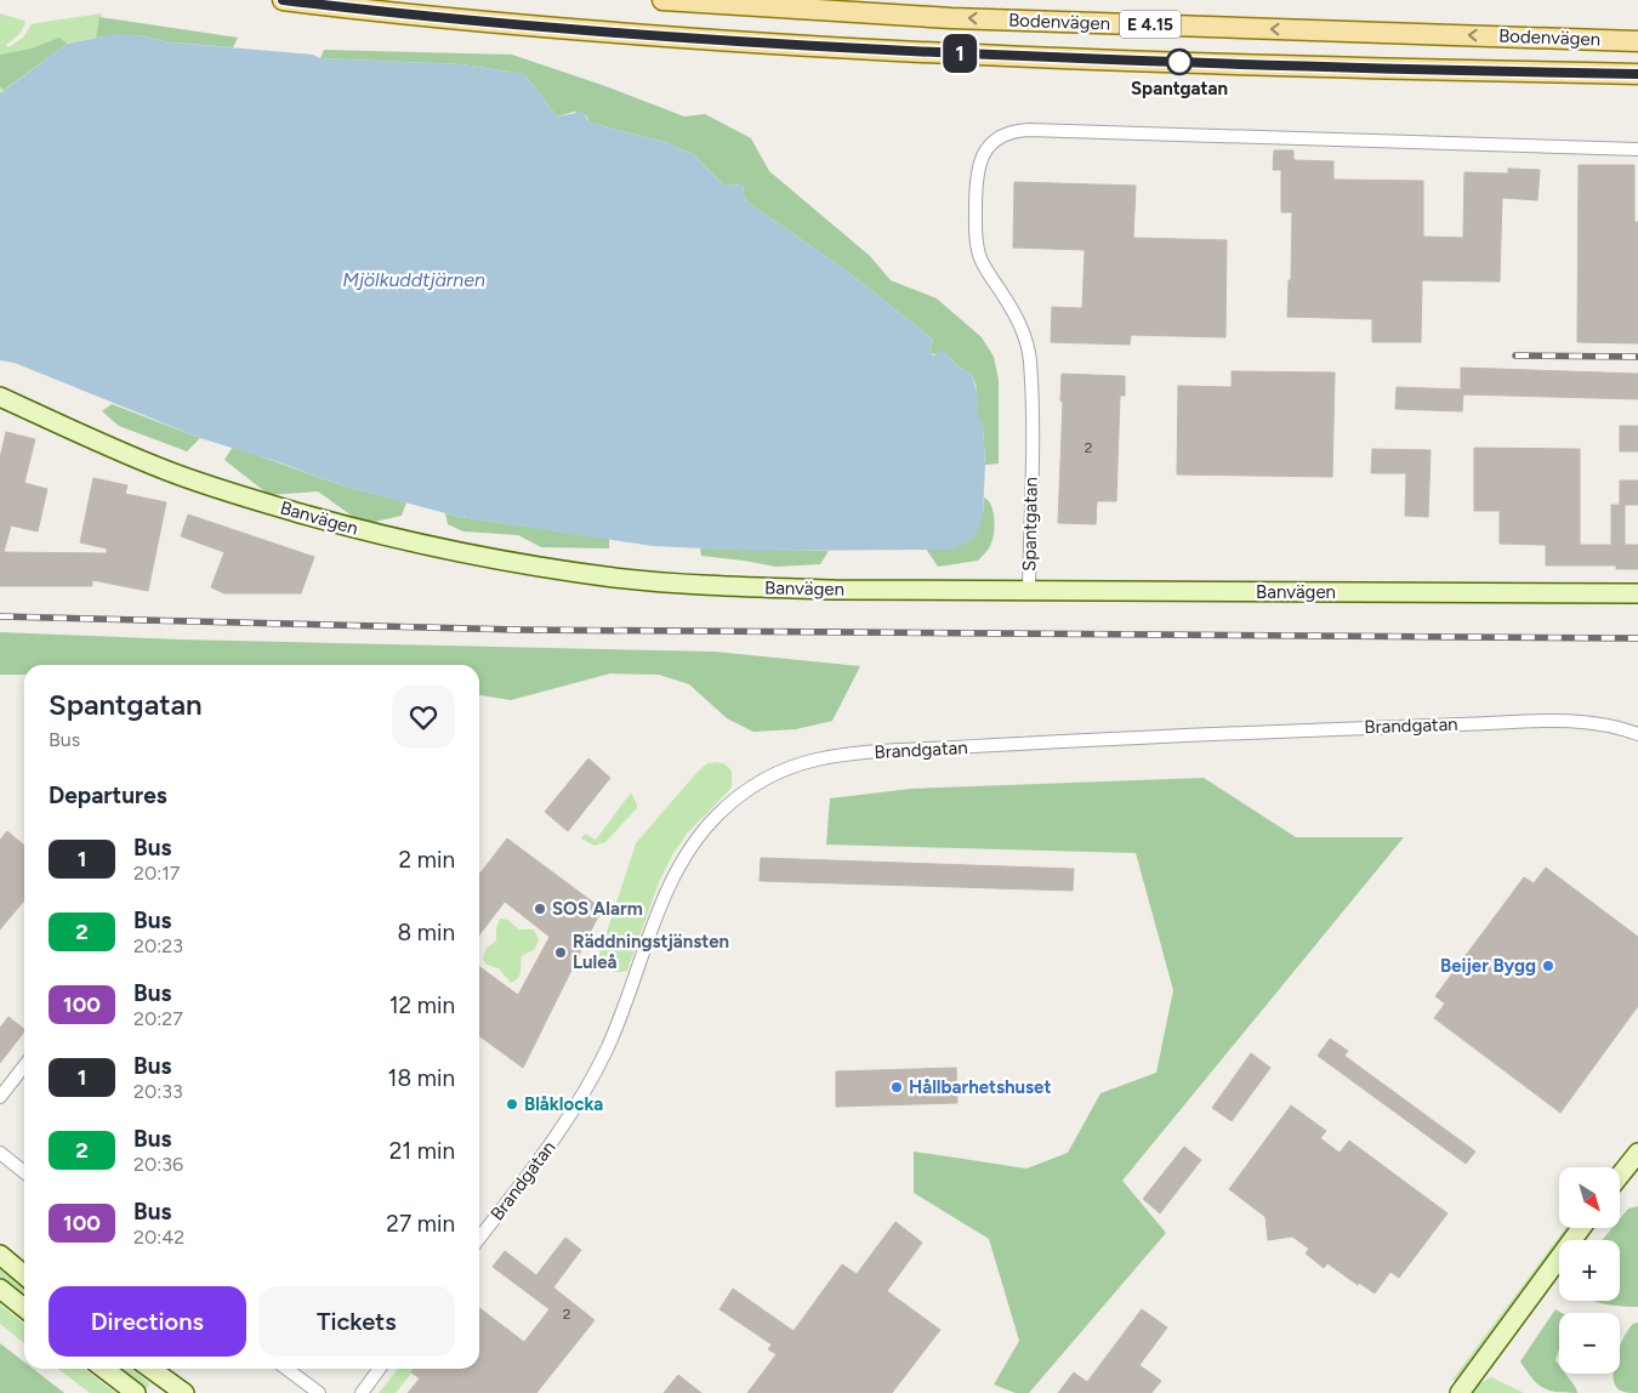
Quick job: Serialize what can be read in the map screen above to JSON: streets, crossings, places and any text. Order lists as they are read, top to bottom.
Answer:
{
  "streets": {
    "main road": ["Bodenvägen", "E 4.15"],
    "street": ["Banvägen", "Spantgatan", "Brandgatan"]
  },
  "crossings": [
    ["Banvägen", "Spantgatan"]
  ],
  "water": ["Mjölkuddtjärnen"],
  "places": [
    "Spantgatan",
    "SOS Alarm",
    "Räddningstjänsten Luleå",
    "Beijer Bygg",
    "Hållbarhetshuset",
    "Blåklocka"
  ],
  "lines": ["bus line 1"],
  "house_numbers": ["2", "2"],
  "north": "bottom right",
  "page": {
    "on_map": "1",
    "heading": [
      ["Spantgatan", "Bus"],
      "Departures"
    ],
    "list": [
      {
        "mark": "1",
        "name": "Bus",
        "note": "20:17",
        "value": "2 min"
      },
      {
        "mark": "2",
        "name": "Bus",
        "note": "20:23",
        "value": "8 min"
      },
      {
        "mark": "100",
        "name": "Bus",
        "note": "20:27",
        "value": "12 min"
      },
      {
        "mark": "1",
        "name": "Bus",
        "note": "20:33",
        "value": "18 min"
      },
      {
        "mark": "2",
        "name": "Bus",
        "note": "20:36",
        "value": "21 min"
      },
      {
        "mark": "100",
        "name": "Bus",
        "note": "20:42",
        "value": "27 min"
      }
    ],
    "map_buttons": ["+", "−"],
    "buttons": ["Directions", "Tickets"]
  }
}
